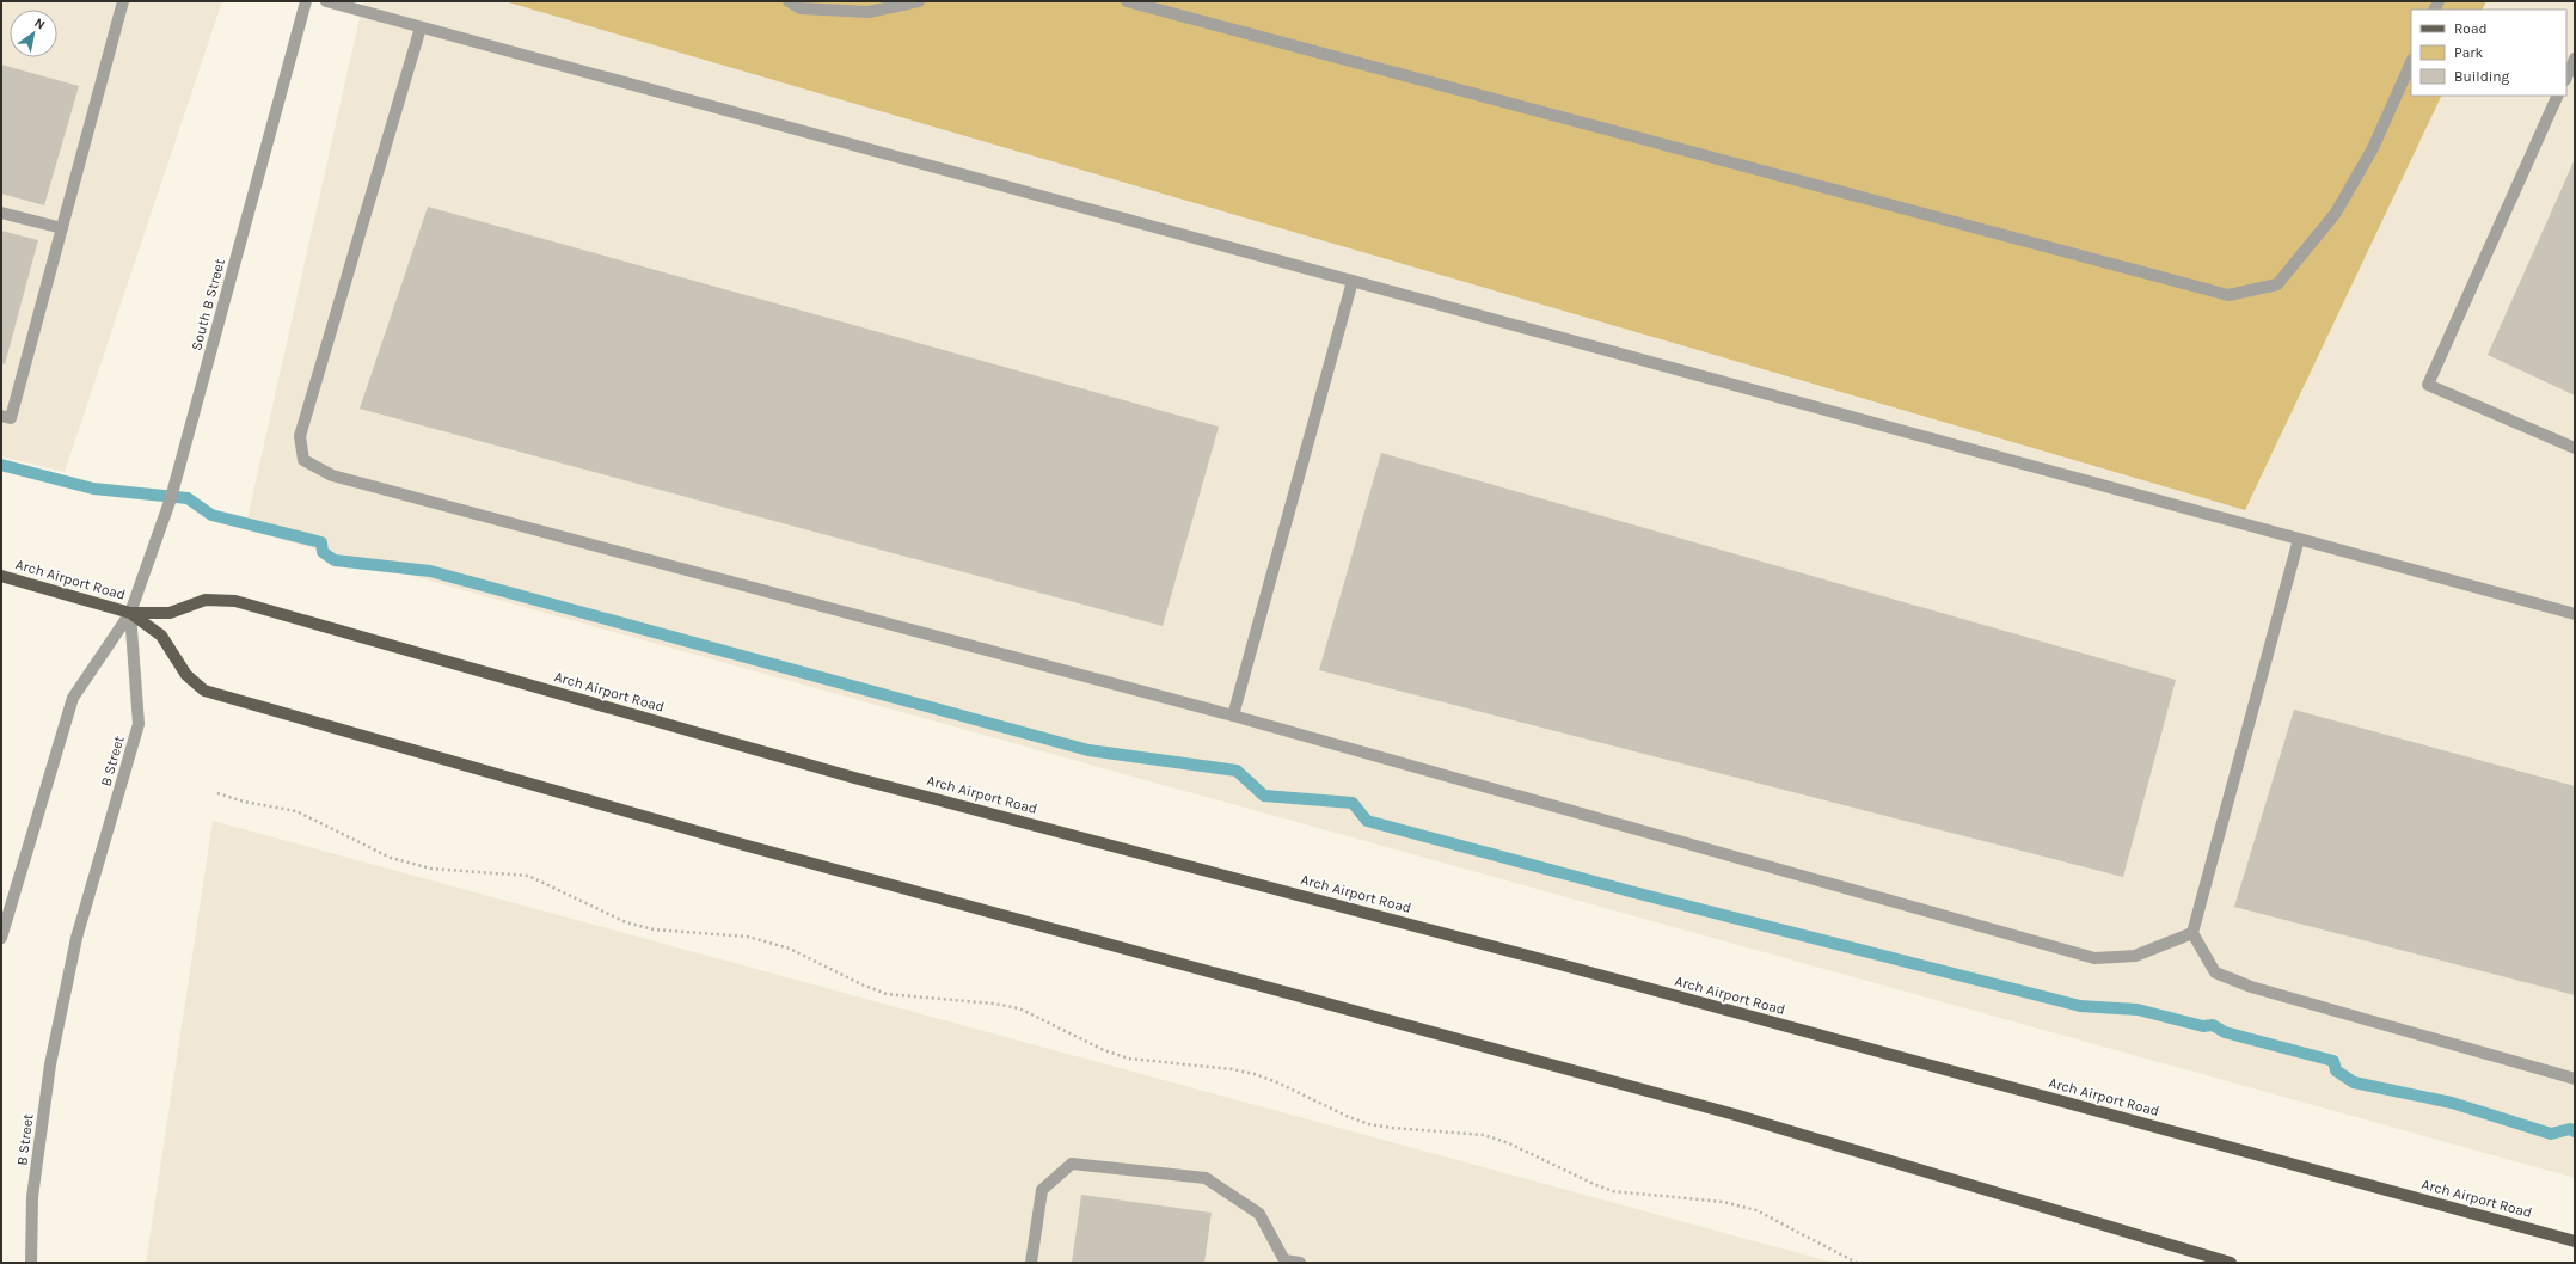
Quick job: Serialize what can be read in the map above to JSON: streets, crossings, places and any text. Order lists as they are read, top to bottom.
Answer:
{
  "streets": {
    "main road": ["Arch Airport Road"],
    "street": ["South B Street", "B Street"]
  },
  "crossings": [
    ["South B Street", "Arch Airport Road"],
    ["South B Street", "B Street"],
    ["Arch Airport Road", "B Street"]
  ],
  "legend": ["Road", "Park", "Building"],
  "north": "top right"
}
